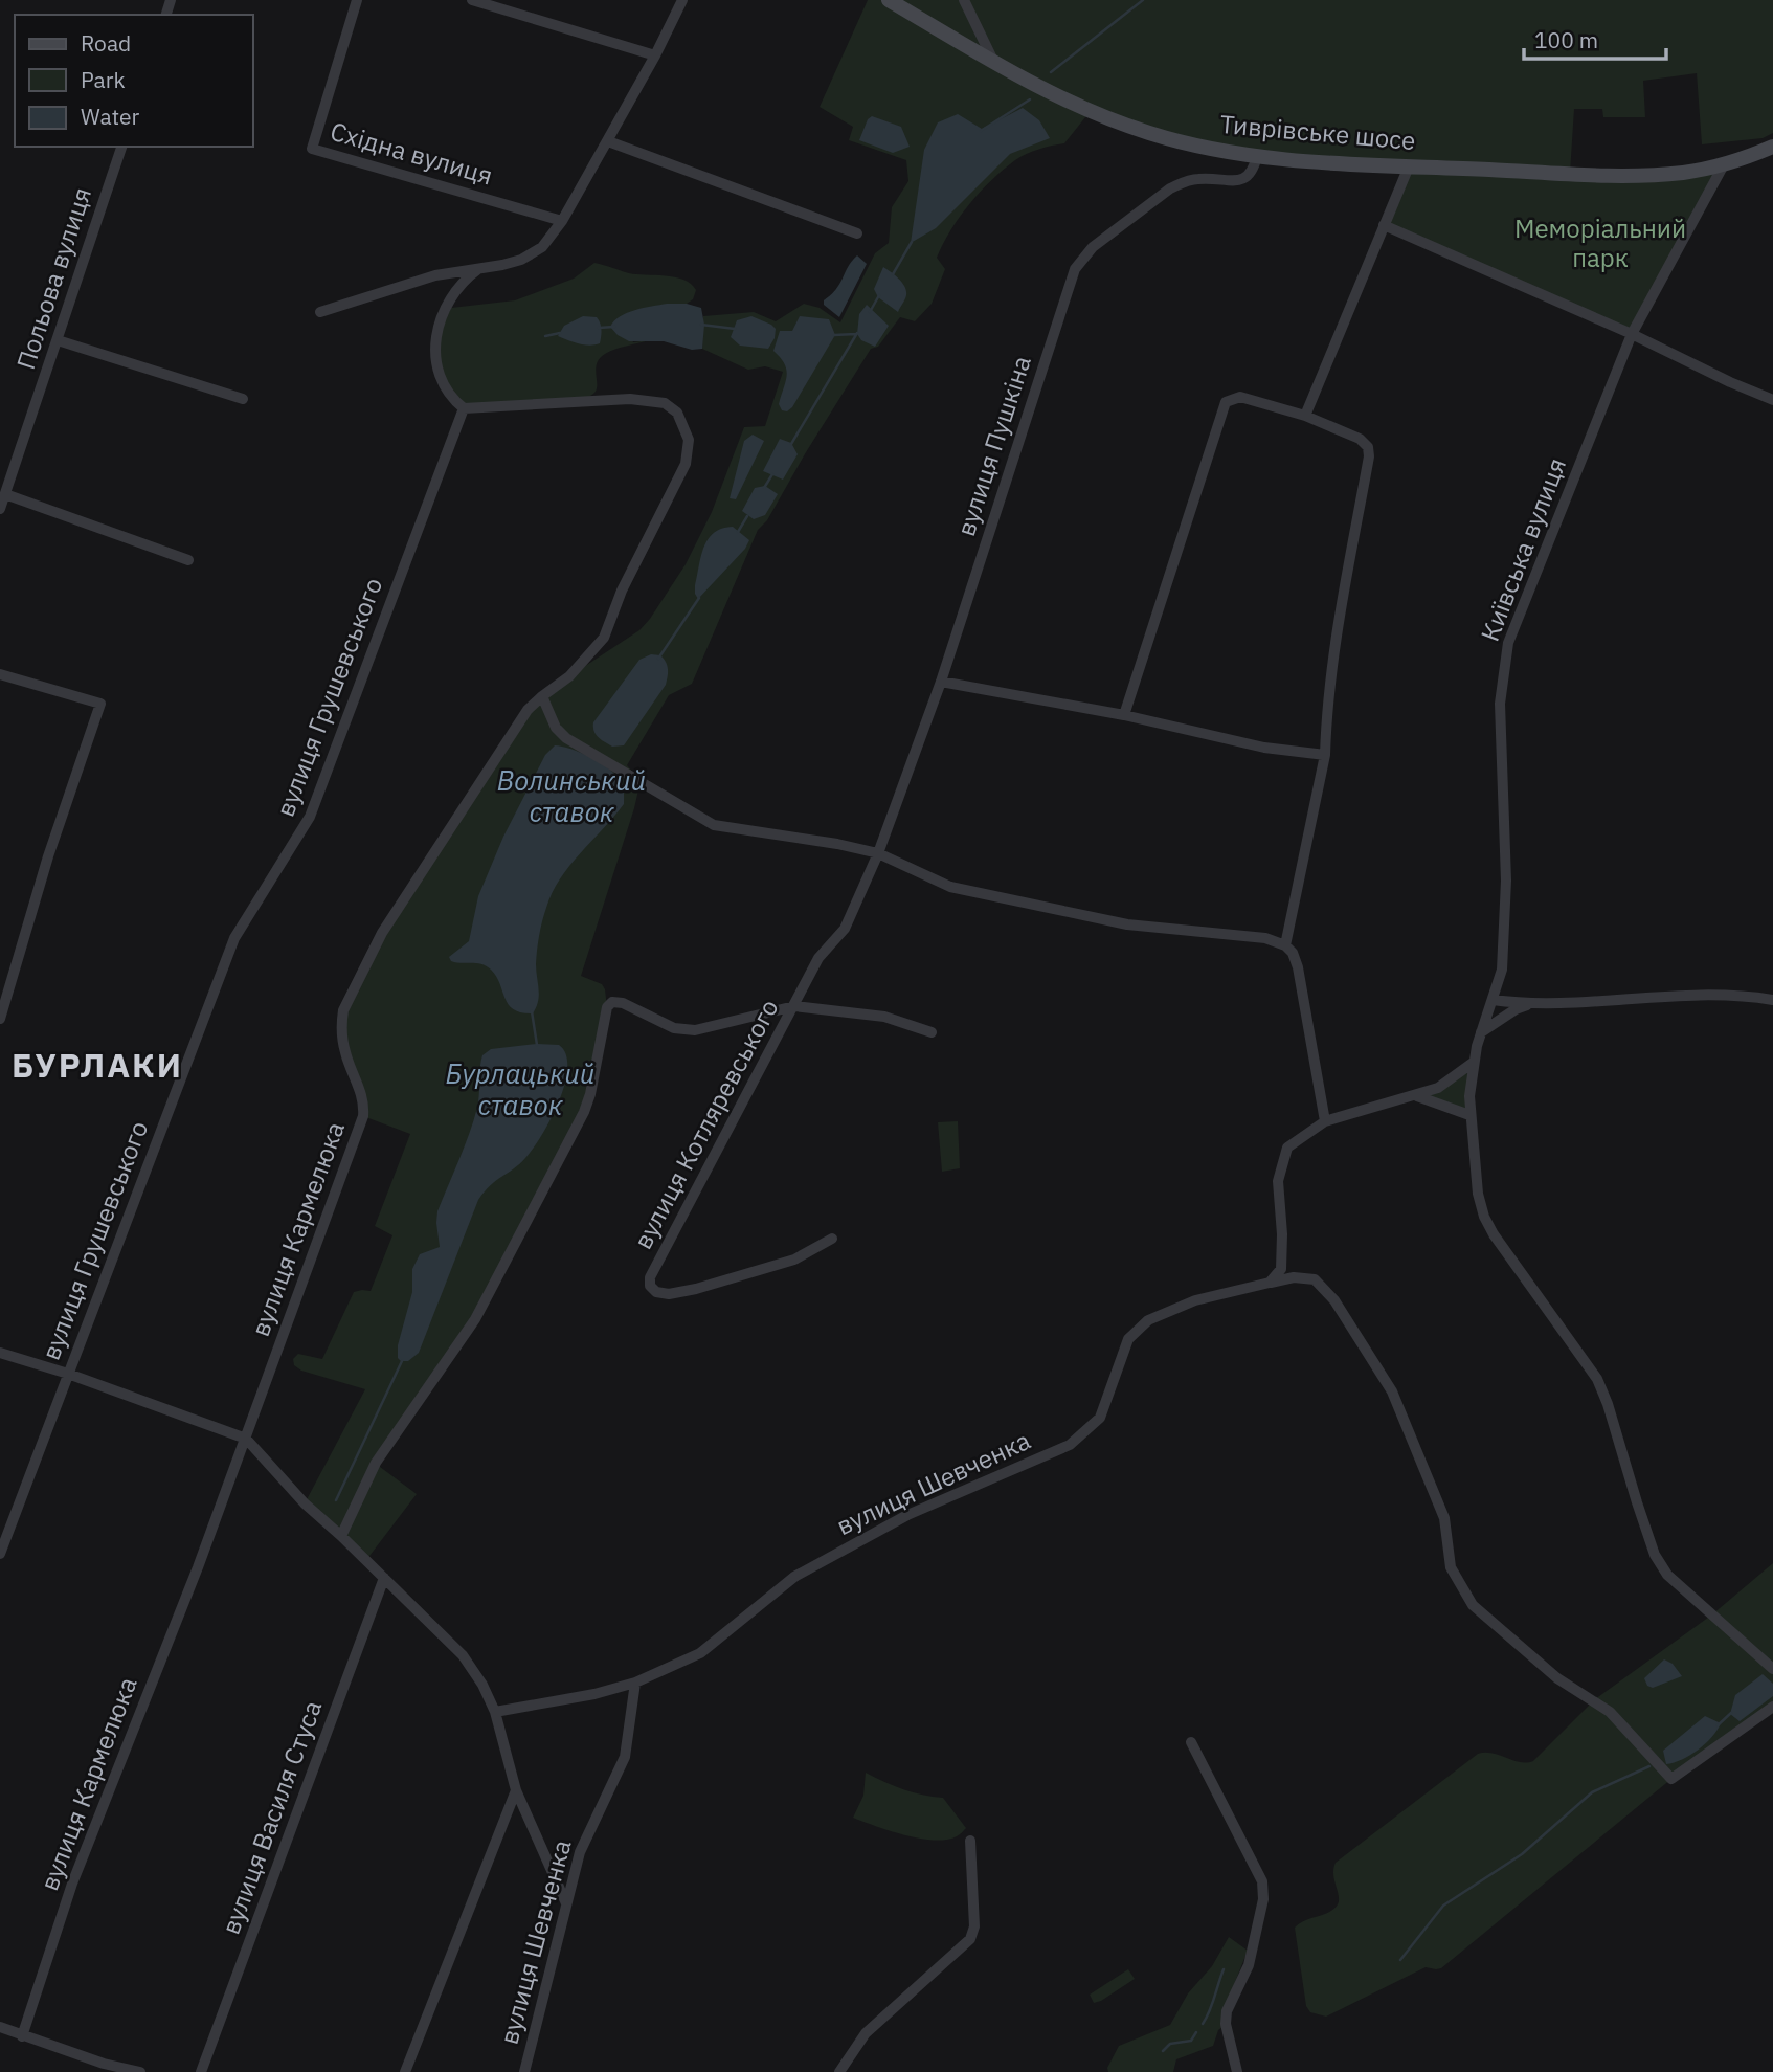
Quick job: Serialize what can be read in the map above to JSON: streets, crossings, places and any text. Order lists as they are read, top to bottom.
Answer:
{
  "streets": {
    "main road": ["Тиврівське шосе"],
    "street": [
      "Східна вулиця",
      "Польова вулиця",
      "вулиця Пушкіна",
      "Київська вулиця",
      "вулиця Грушевського",
      "вулиця Котляревського",
      "вулиця Кармелюка",
      "вулиця Шевченка",
      "вулиця Василя Стуса"
    ]
  },
  "crossings": [
    ["Тиврівське шосе", "вулиця Пушкіна"],
    ["Тиврівське шосе", "Київська вулиця"],
    ["вулиця Пушкіна", "вулиця Котляревського"],
    ["вулиця Грушевського", "вулиця Кармелюка"]
  ],
  "districts": ["БУРЛАКИ"],
  "water": ["Волинський ставок", "Бурлацький ставок"],
  "parks": ["Меморіальний парк"],
  "legend": ["Road", "Park", "Water"],
  "scale_bar": "100 m"
}
